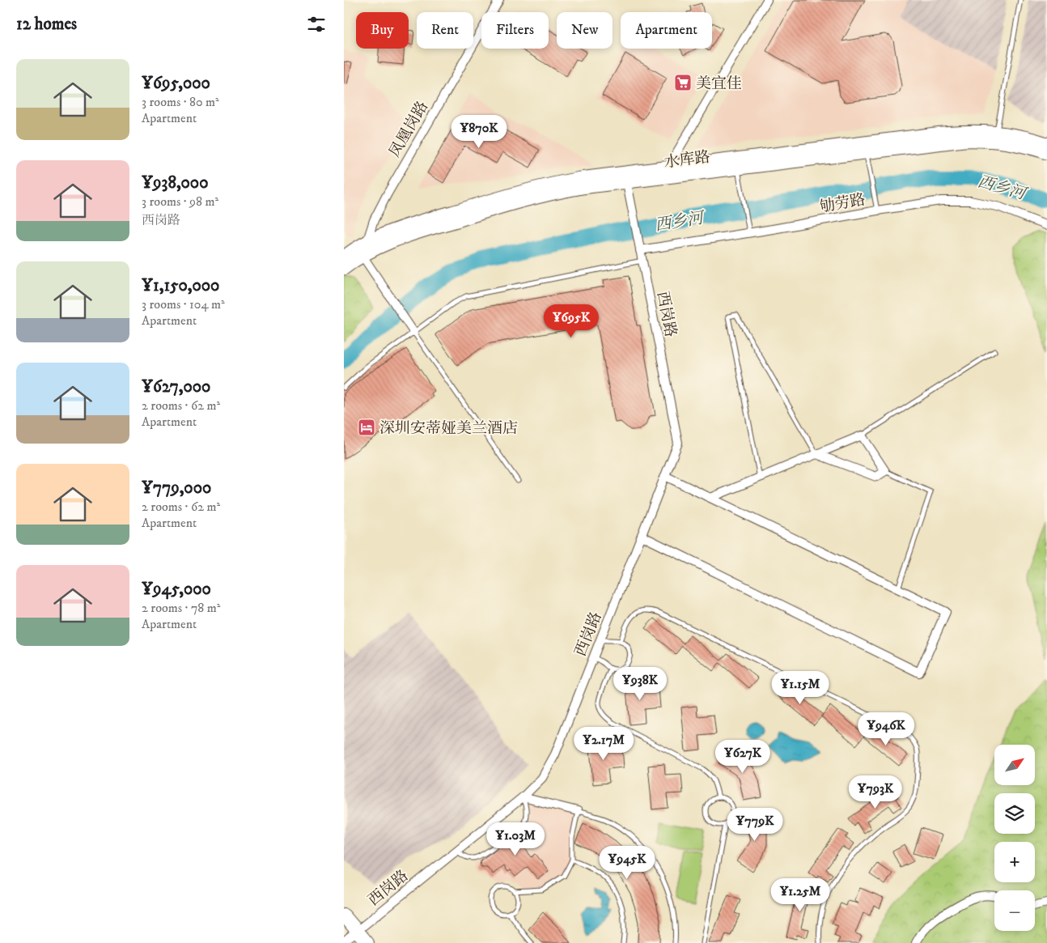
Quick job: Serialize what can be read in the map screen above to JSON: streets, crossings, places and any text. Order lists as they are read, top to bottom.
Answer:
{
  "streets": {
    "main road": ["水库路"],
    "street": ["凤凰岗路", "劬劳路", "西岗路"]
  },
  "crossings": [
    ["凤凰岗路", "水库路"],
    ["水库路", "西岗路"],
    ["劬劳路", "西岗路"]
  ],
  "water": ["西乡河"],
  "places": {
    "supermarket": ["美宜佳"],
    "hotel": ["深圳安蒂娅美兰酒店"]
  },
  "north": "top right",
  "page": {
    "heading": "12 homes",
    "chip": [
      "Buy",
      "Rent",
      "Filters",
      "New",
      "Apartment"
    ],
    "list": [
      {
        "name": "¥695,000",
        "note": "3 rooms · 80 m² · Apartment"
      },
      {
        "name": "¥938,000",
        "note": "3 rooms · 98 m² · 西岗路"
      },
      {
        "name": "¥1,150,000",
        "note": "3 rooms · 104 m² · Apartment"
      },
      {
        "name": "¥627,000",
        "note": "2 rooms · 62 m² · Apartment"
      },
      {
        "name": "¥779,000",
        "note": "2 rooms · 62 m² · Apartment"
      },
      {
        "name": "¥945,000",
        "note": "2 rooms · 78 m² · Apartment"
      }
    ],
    "price": [
      "¥870K",
      "¥695K",
      "¥938K",
      "¥1.15M",
      "¥946K",
      "¥2.17M",
      "¥627K",
      "¥793K",
      "¥779K",
      "¥1.03M",
      "¥945K",
      "¥1.25M"
    ],
    "map_buttons": ["+", "−"]
  }
}
